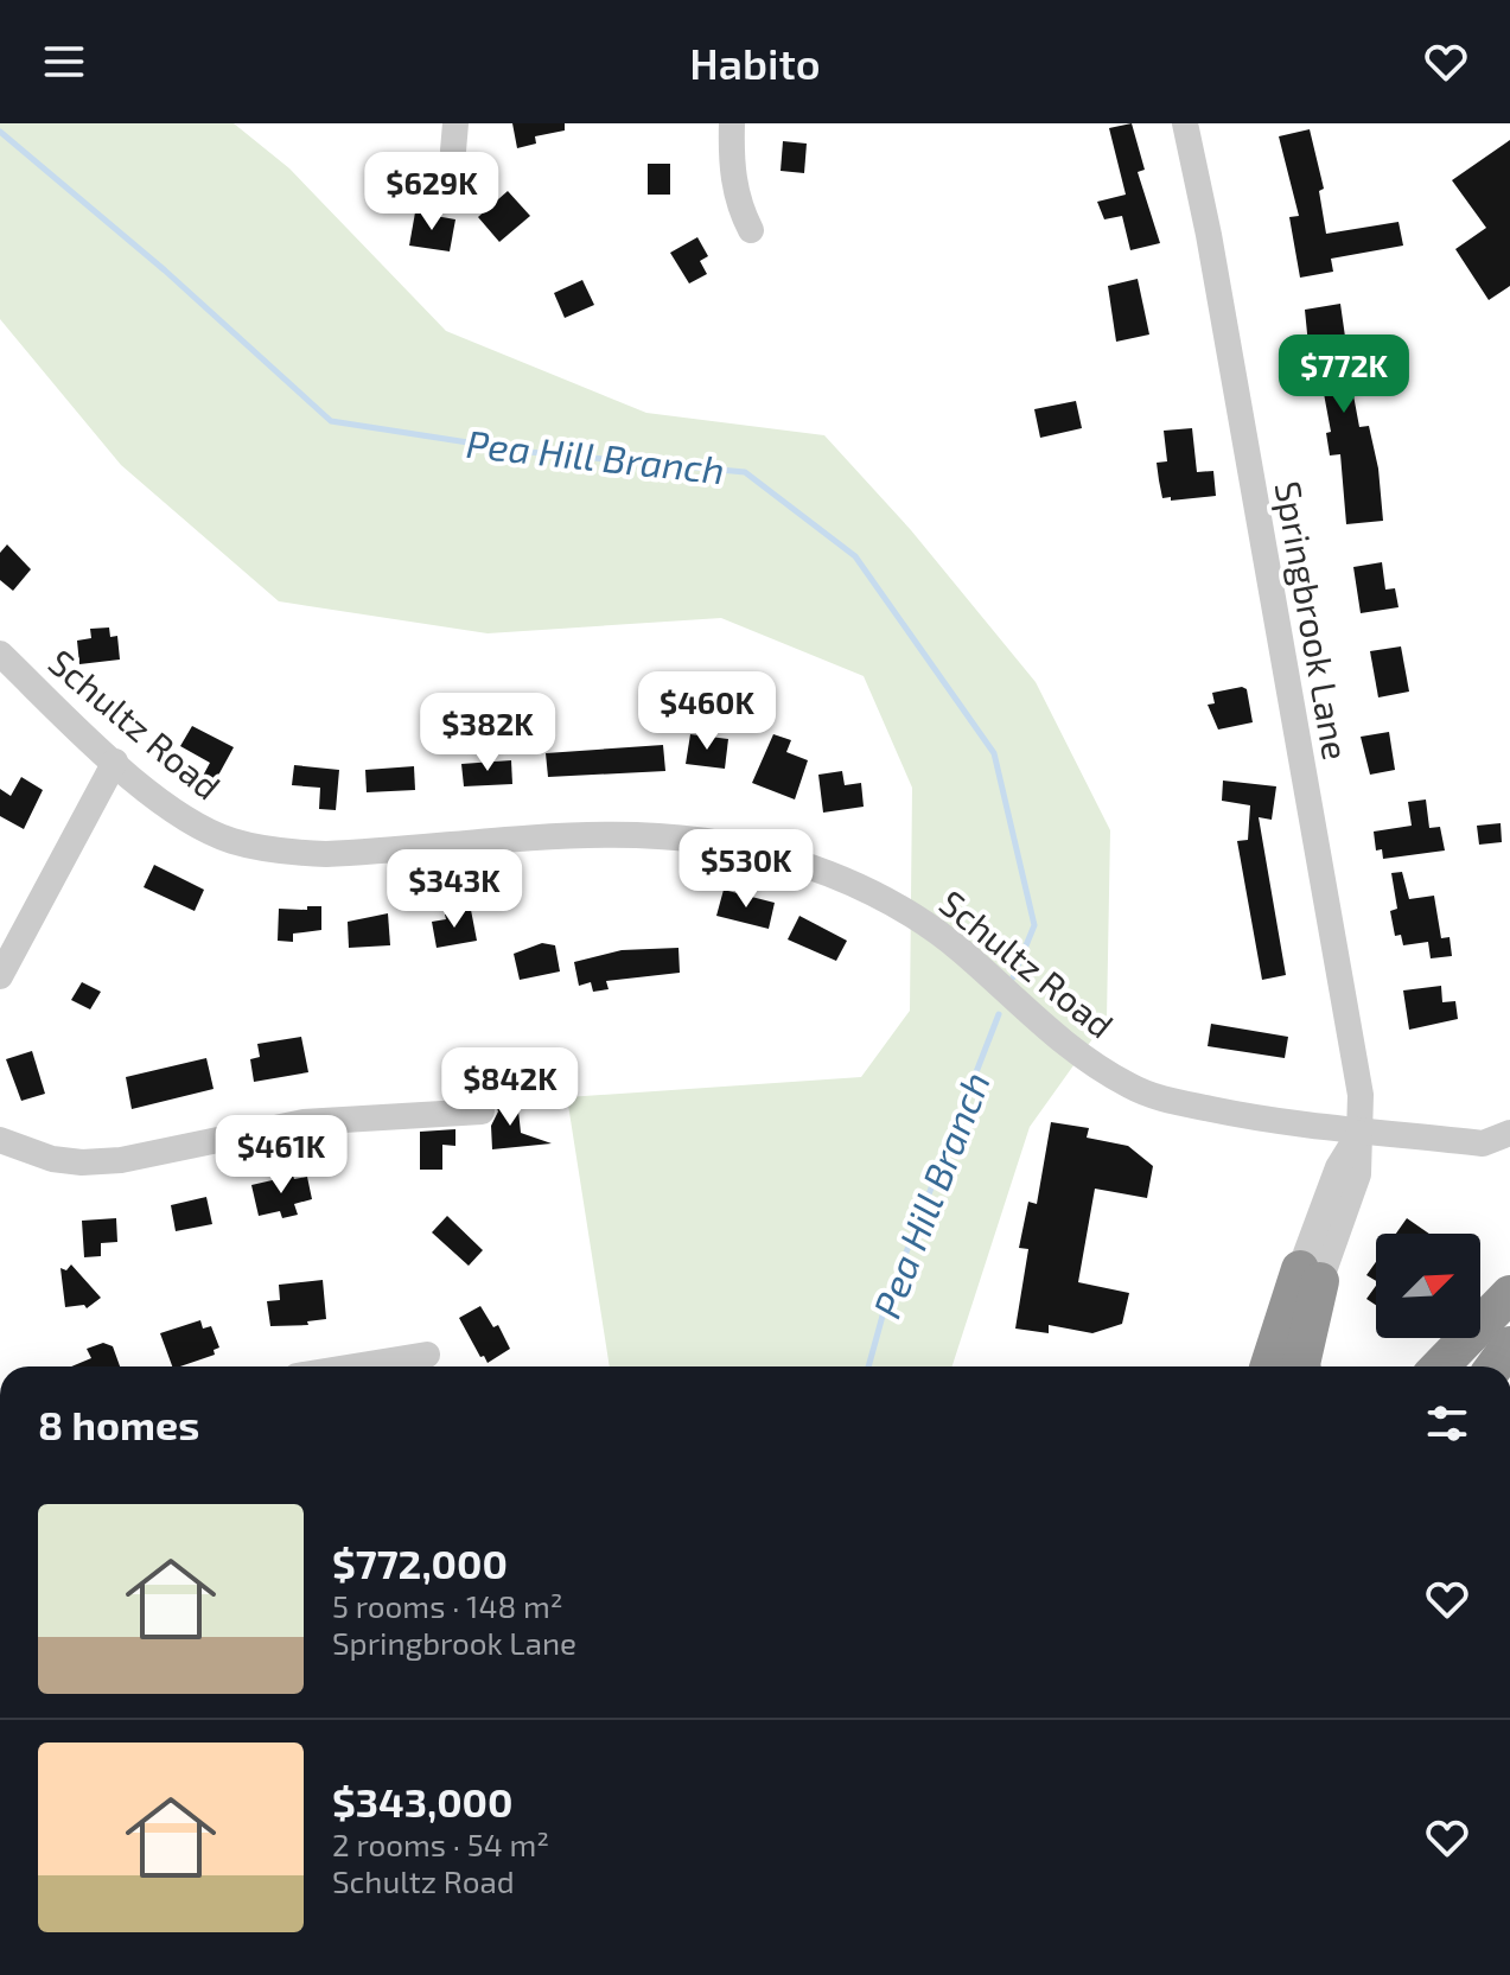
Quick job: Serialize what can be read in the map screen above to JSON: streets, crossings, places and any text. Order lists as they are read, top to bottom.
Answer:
{
  "streets": {
    "street": ["Springbrook Lane", "Schultz Road"]
  },
  "crossings": [
    ["Springbrook Lane", "Schultz Road"]
  ],
  "water": ["Pea Hill Branch"],
  "north": "top right",
  "page": {
    "header": "Habito",
    "price": [
      "$629K",
      "$772K",
      "$460K",
      "$382K",
      "$530K",
      "$343K",
      "$842K",
      "$461K"
    ],
    "heading": "8 homes",
    "list": [
      {
        "name": "$772,000",
        "note": "5 rooms · 148 m² · Springbrook Lane"
      },
      {
        "name": "$343,000",
        "note": "2 rooms · 54 m² · Schultz Road"
      }
    ]
  }
}
